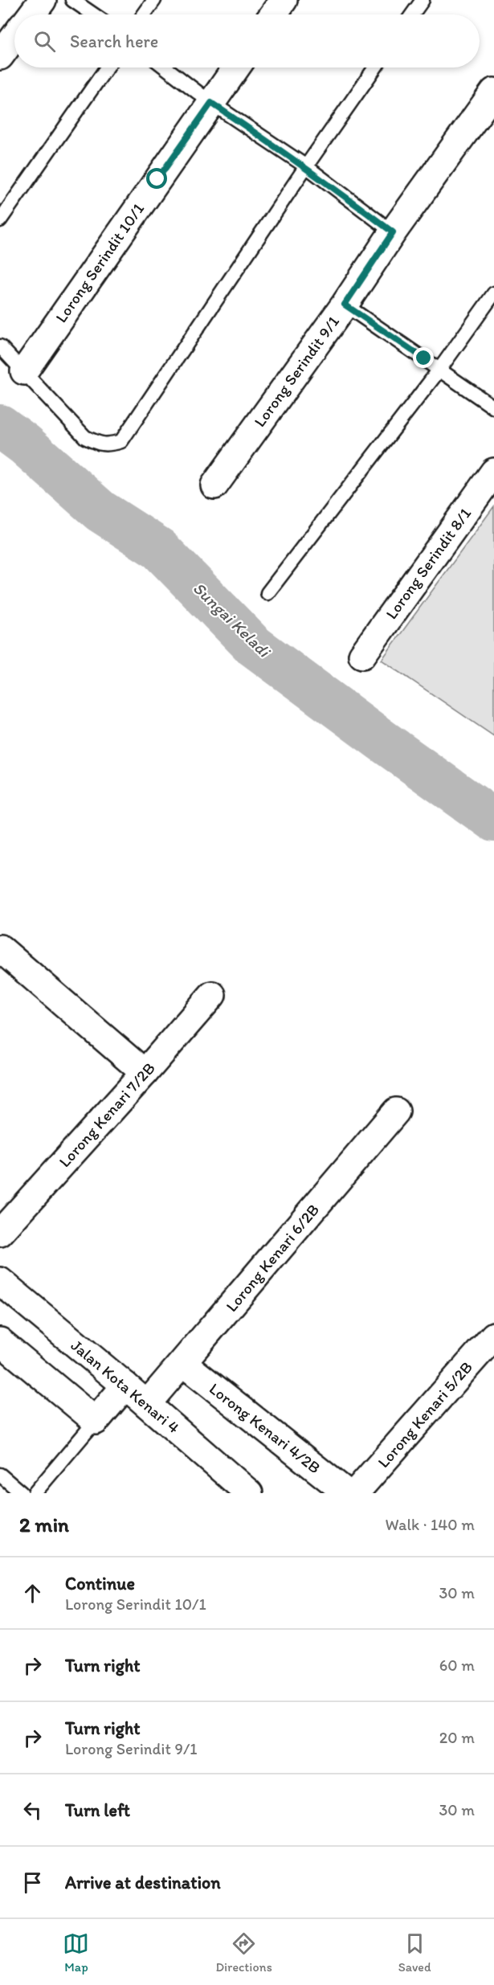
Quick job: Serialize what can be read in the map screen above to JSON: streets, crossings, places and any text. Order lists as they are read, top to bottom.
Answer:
{
  "streets": {
    "street": [
      "Lorong Serindit 10/1",
      "Lorong Serindit 9/1",
      "Lorong Serindit 8/1",
      "Lorong Kenari 7/2B",
      "Lorong Kenari 6/2B",
      "Jalan Kota Kenari 4",
      "Lorong Kenari 5/2B",
      "Lorong Kenari 4/2B"
    ]
  },
  "crossings": [
    ["Lorong Kenari 6/2B", "Jalan Kota Kenari 4"],
    ["Lorong Kenari 6/2B", "Lorong Kenari 4/2B"]
  ],
  "water": ["Sungai Keladi"],
  "page": {
    "search": "Search here",
    "heading": ["2 min", "Walk · 140 m"],
    "list": [
      ["Continue", "Lorong Serindit 10/1", "30 m"],
      ["Turn right", "60 m"],
      ["Turn right", "Lorong Serindit 9/1", "20 m"],
      ["Turn left", "30 m"],
      "Arrive at destination"
    ],
    "nav": ["Map", "Directions", "Saved"]
  }
}
